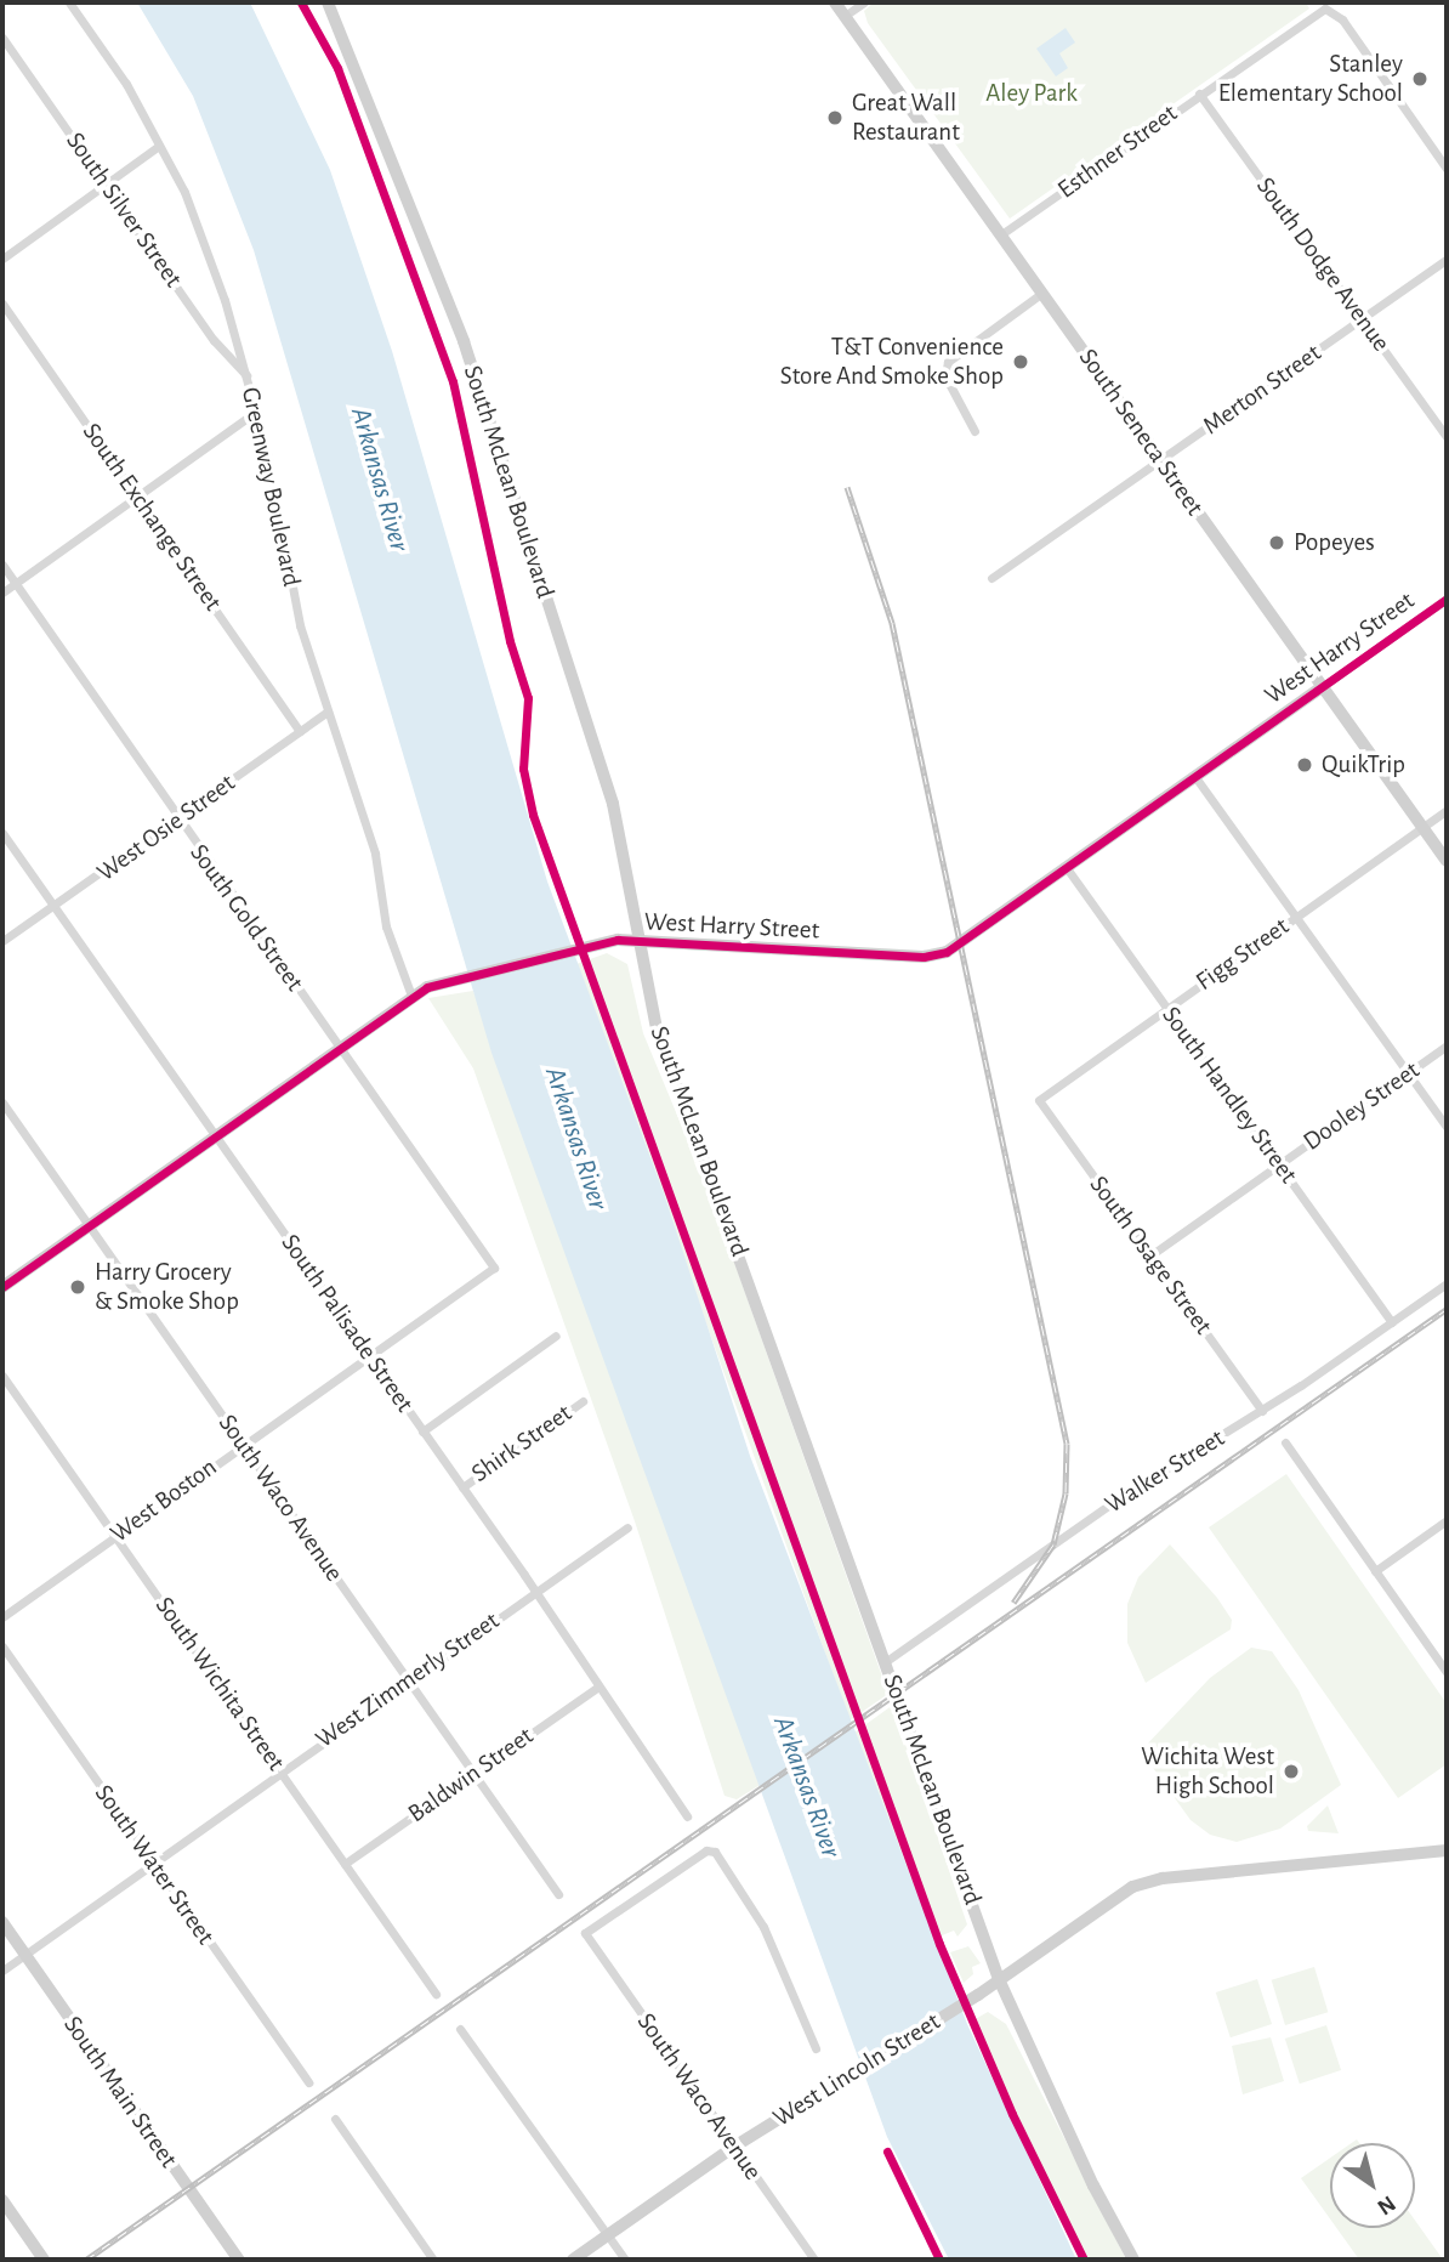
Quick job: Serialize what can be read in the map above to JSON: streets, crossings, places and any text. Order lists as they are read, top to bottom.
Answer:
{
  "streets": {
    "street": [
      "Esthner Street",
      "South Silver Street",
      "South Dodge Avenue",
      "Merton Street",
      "South Seneca Street",
      "South McLean Boulevard",
      "Greenway Boulevard",
      "South Exchange Street",
      "West Harry Street",
      "West Osie Street",
      "South Gold Street",
      "Figg Street",
      "South Handley Street",
      "Dooley Street",
      "South Osage Street",
      "South Palisade Street",
      "Shirk Street",
      "Walker Street",
      "South Waco Avenue",
      "West Boston",
      "West Zimmerly Street",
      "South Wichita Street",
      "Baldwin Street",
      "South Water Street",
      "West Lincoln Street",
      "South Main Street"
    ]
  },
  "crossings": [
    ["Esthner Street", "South Dodge Avenue"],
    ["Esthner Street", "South Seneca Street"],
    ["South Silver Street", "Greenway Boulevard"],
    ["South Dodge Avenue", "Merton Street"],
    ["Merton Street", "South Seneca Street"],
    ["South Seneca Street", "West Harry Street"],
    ["South Seneca Street", "Figg Street"],
    ["South McLean Boulevard", "West Harry Street"],
    ["South McLean Boulevard", "Walker Street"],
    ["South McLean Boulevard", "West Lincoln Street"],
    ["Greenway Boulevard", "West Harry Street"],
    ["Greenway Boulevard", "West Osie Street"],
    ["South Exchange Street", "West Osie Street"],
    ["West Harry Street", "South Gold Street"],
    ["West Harry Street", "South Handley Street"],
    ["West Harry Street", "South Palisade Street"],
    ["West Harry Street", "South Waco Avenue"],
    ["West Osie Street", "South Gold Street"],
    ["West Osie Street", "South Palisade Street"],
    ["South Gold Street", "West Boston"],
    ["Figg Street", "South Handley Street"],
    ["Figg Street", "South Osage Street"],
    ["South Handley Street", "Dooley Street"],
    ["South Handley Street", "Walker Street"],
    ["Dooley Street", "South Osage Street"],
    ["South Osage Street", "Walker Street"],
    ["South Palisade Street", "Shirk Street"],
    ["South Palisade Street", "West Boston"],
    ["South Palisade Street", "West Zimmerly Street"],
    ["South Palisade Street", "Baldwin Street"],
    ["South Waco Avenue", "West Boston"],
    ["South Waco Avenue", "West Zimmerly Street"],
    ["South Waco Avenue", "Baldwin Street"],
    ["South Waco Avenue", "West Lincoln Street"],
    ["West Boston", "South Wichita Street"],
    ["West Zimmerly Street", "South Wichita Street"],
    ["West Zimmerly Street", "South Water Street"],
    ["West Zimmerly Street", "South Main Street"],
    ["South Wichita Street", "Baldwin Street"]
  ],
  "water": ["Arkansas River"],
  "parks": ["Aley Park"],
  "places": [
    "Stanley Elementary School",
    "Great Wall Restaurant",
    "T&T Convenience Store And Smoke Shop",
    "Popeyes",
    "QuikTrip",
    "Harry Grocery & Smoke Shop",
    "Wichita West High School"
  ],
  "north": "bottom right"
}
